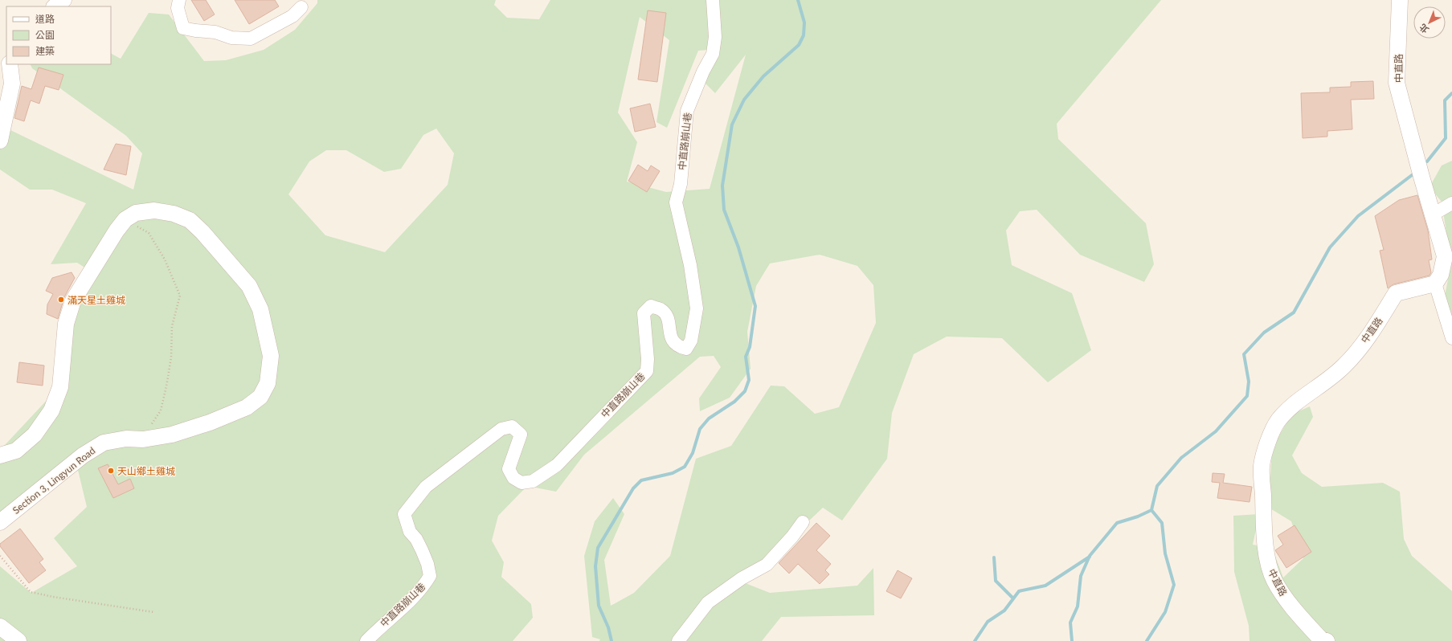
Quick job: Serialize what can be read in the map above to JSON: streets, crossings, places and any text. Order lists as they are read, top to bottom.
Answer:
{
  "streets": {
    "street": ["中直路", "中直路崩山巷", "Section 3, Lingyun Road"]
  },
  "places": ["滿天星土雞城", "天山鄉土雞城"],
  "legend": ["道路", "公園", "建築"],
  "north": "bottom left"
}
